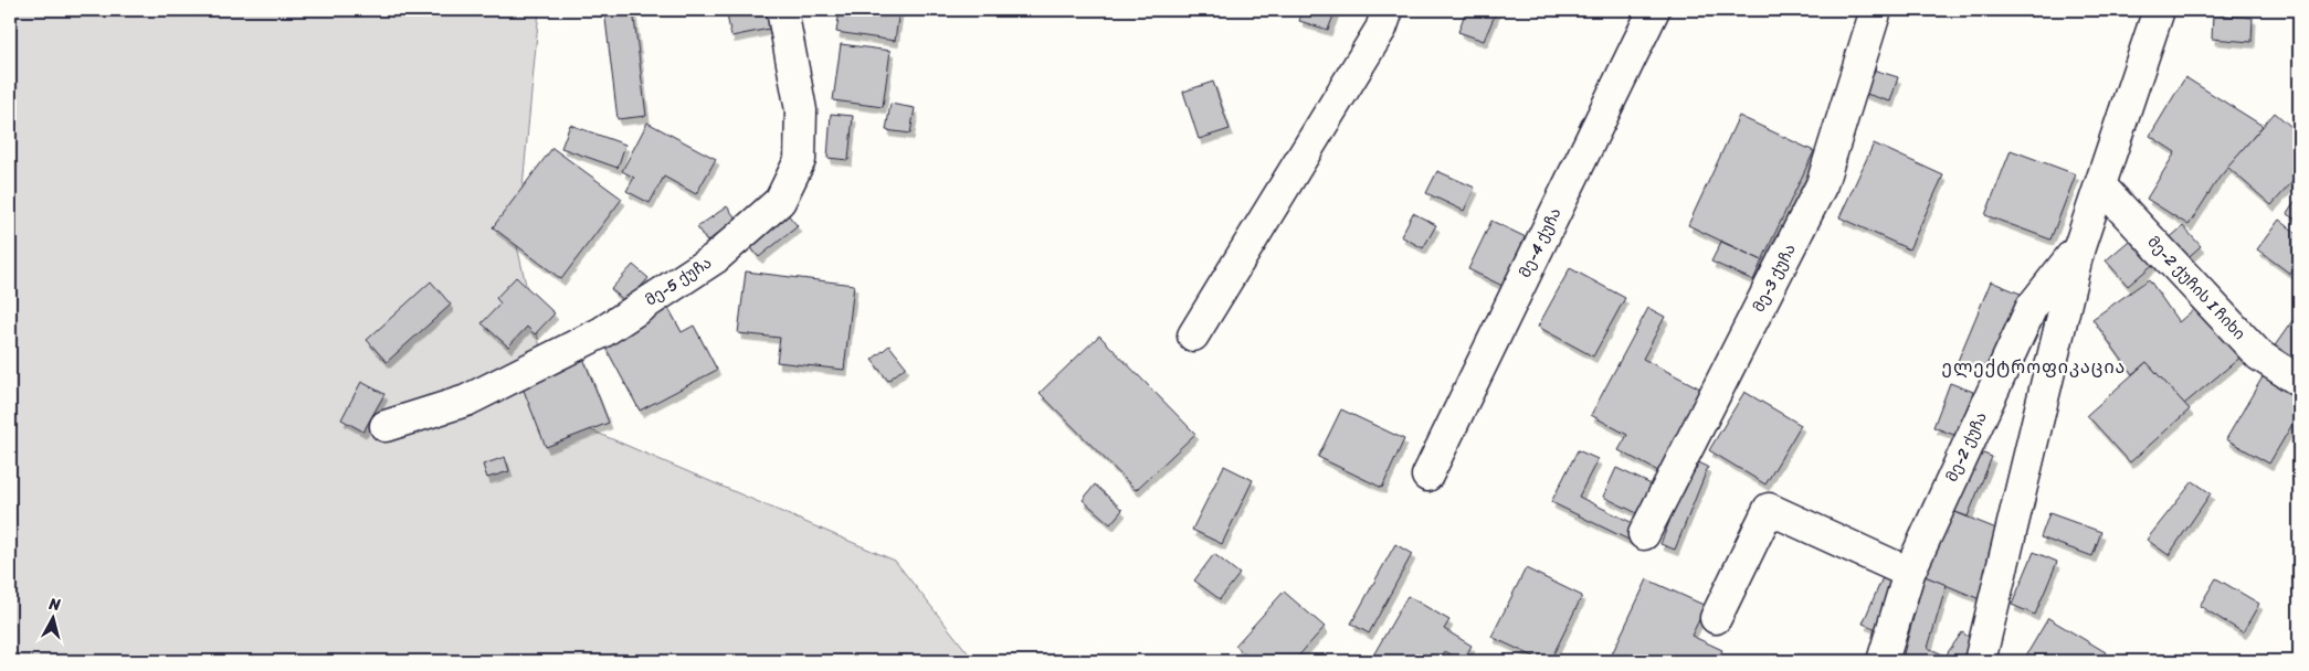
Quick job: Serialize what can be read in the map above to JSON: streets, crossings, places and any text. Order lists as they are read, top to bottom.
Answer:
{
  "streets": {
    "street": [
      "მე-4 ქუჩა",
      "მე-3 ქუჩა",
      "მე-5 ქუჩა",
      "მე-2 ქუჩის I ჩიხი",
      "მე-2 ქუჩა"
    ]
  },
  "crossings": [
    ["მე-2 ქუჩის I ჩიხი", "მე-2 ქუჩა"]
  ],
  "districts": ["ელექტროფიკაცია"],
  "north": "top"
}
